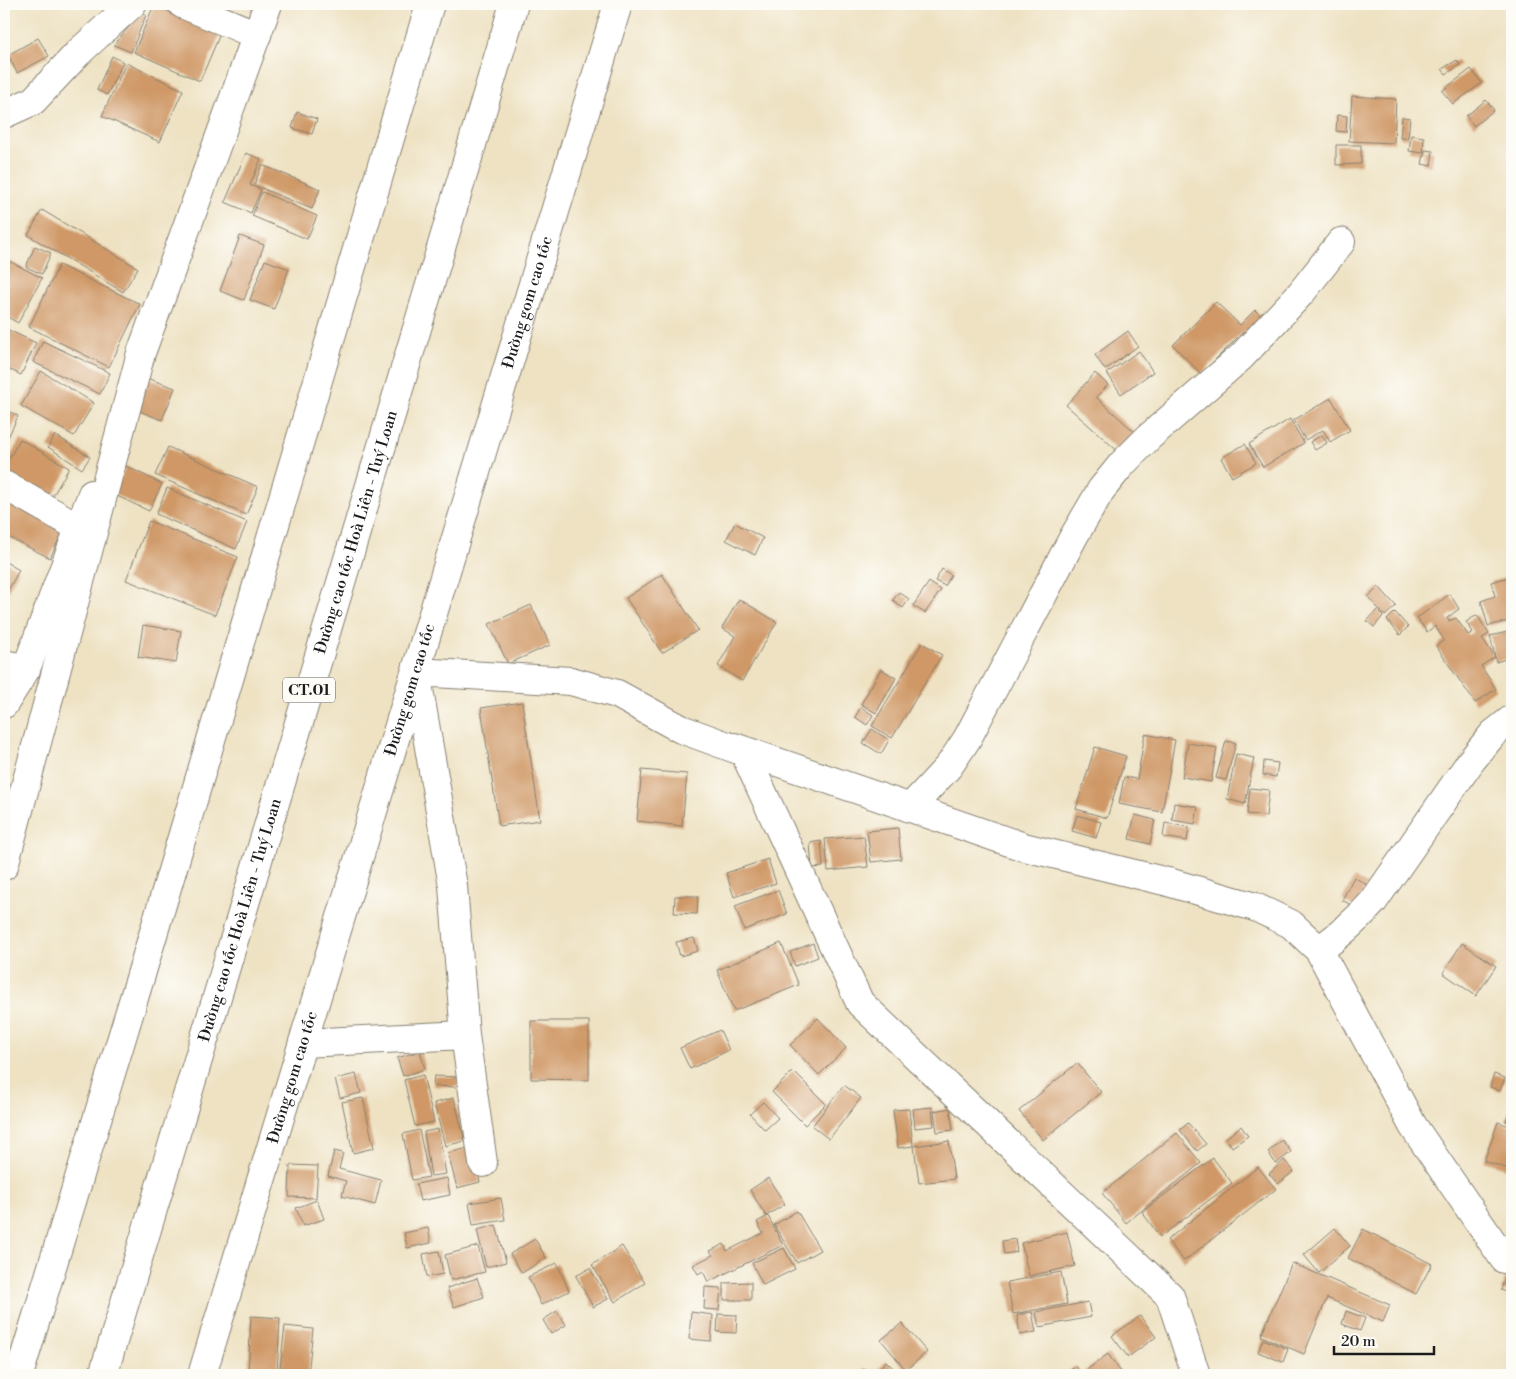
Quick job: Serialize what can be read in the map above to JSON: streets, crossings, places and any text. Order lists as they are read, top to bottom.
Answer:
{
  "streets": {
    "main road": ["Đường gom cao tốc", "Đường cao tốc Hoà Liên - Tuý Loan", "CT.01"]
  },
  "scale_bar": "20 m"
}
